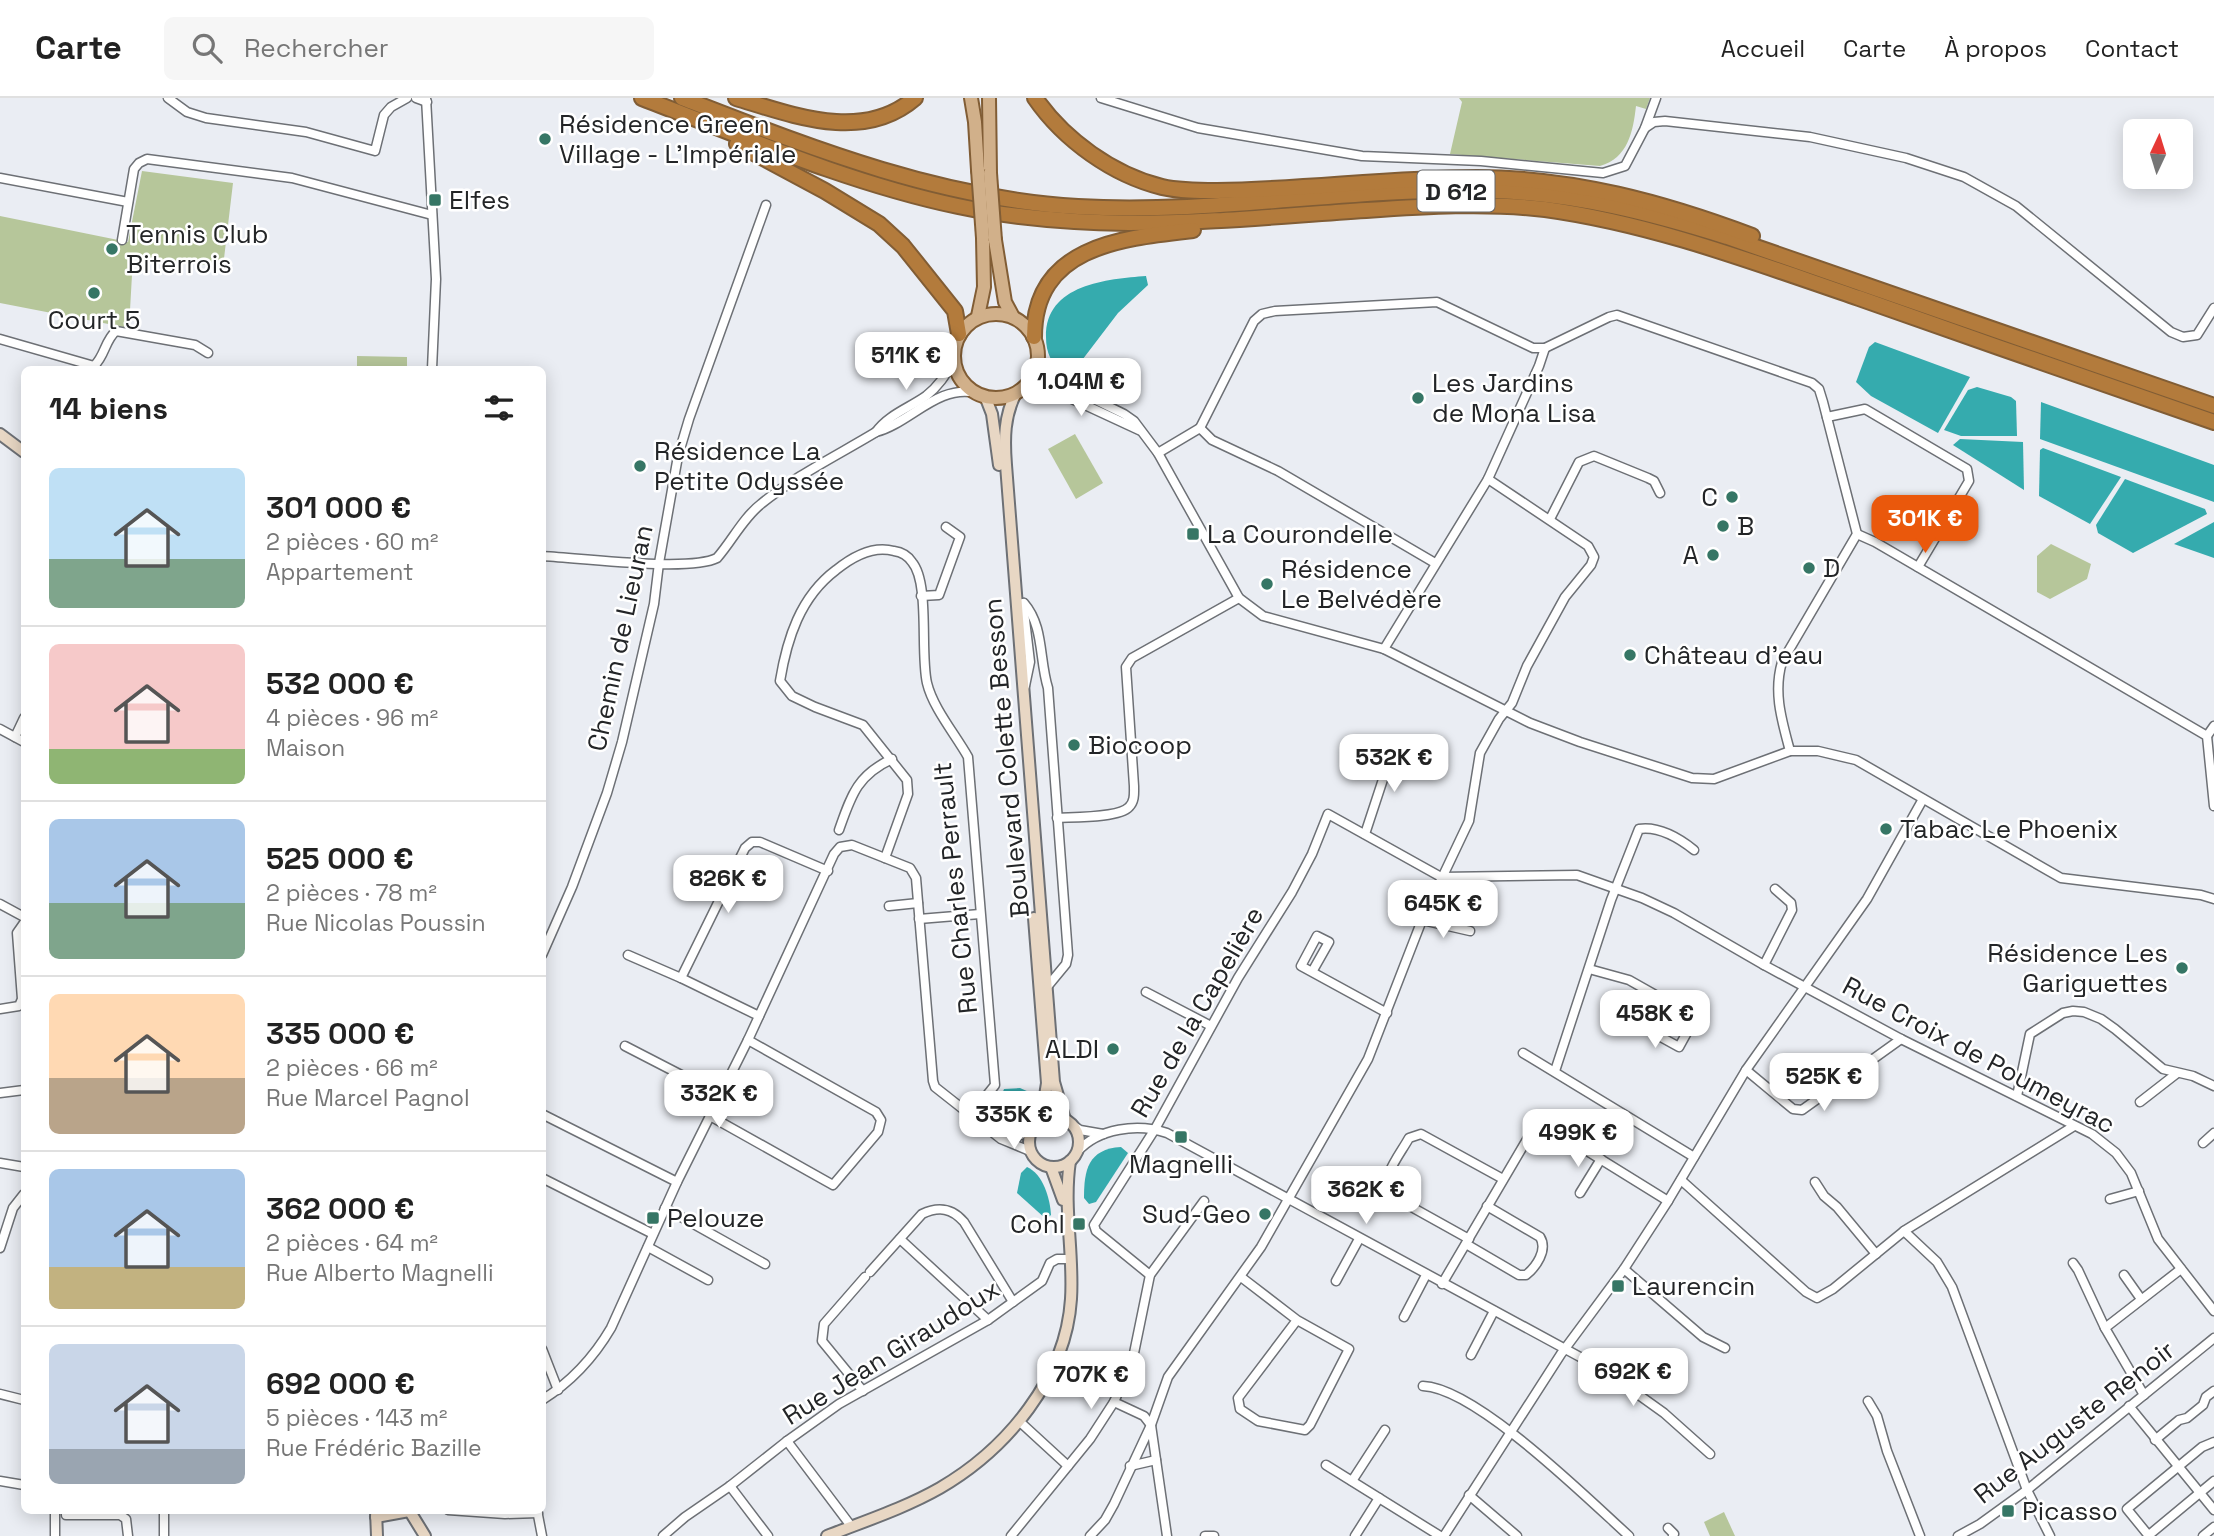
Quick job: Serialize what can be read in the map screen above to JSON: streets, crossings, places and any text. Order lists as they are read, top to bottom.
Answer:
{
  "streets": {
    "highway": ["D 612"],
    "main road": ["Boulevard Colette Besson"],
    "street": [
      "Chemin de Lieuran",
      "Rue Charles Perrault",
      "Rue de la Capelière",
      "Rue Croix de Poumeyrac",
      "Rue Jean Giraudoux",
      "Rue Auguste Renoir"
    ]
  },
  "places": {
    "other": [
      "Résidence Green Village - L'Impériale",
      "Tennis Club Biterrois",
      "Court 5",
      "Les Jardins de Mona Lisa",
      "Résidence La Petite Odyssée",
      "C",
      "B",
      "A",
      "D",
      "Résidence Le Belvédère",
      "Château d'eau",
      "Biocoop",
      "Tabac Le Phoenix",
      "Résidence Les Gariguettes",
      "ALDI",
      "Sud-Geo"
    ],
    "transit": [
      "Elfes",
      "La Courondelle",
      "Magnelli",
      "Pelouze",
      "Cohl",
      "Laurencin",
      "Picasso"
    ]
  },
  "north": "top",
  "page": {
    "header": "Carte",
    "search": "Rechercher",
    "nav": [
      "Accueil",
      "Carte",
      "À propos",
      "Contact"
    ],
    "price": [
      "511K €",
      "1.04M €",
      "301K €",
      "532K €",
      "826K €",
      "645K €",
      "458K €",
      "525K €",
      "332K €",
      "335K €",
      "499K €",
      "362K €",
      "692K €",
      "707K €"
    ],
    "heading": "14 biens",
    "list": [
      {
        "name": "301 000 €",
        "note": "2 pièces · 60 m² · Appartement"
      },
      {
        "name": "532 000 €",
        "note": "4 pièces · 96 m² · Maison"
      },
      {
        "name": "525 000 €",
        "note": "2 pièces · 78 m² · Rue Nicolas Poussin"
      },
      {
        "name": "335 000 €",
        "note": "2 pièces · 66 m² · Rue Marcel Pagnol"
      },
      {
        "name": "362 000 €",
        "note": "2 pièces · 64 m² · Rue Alberto Magnelli"
      },
      {
        "name": "692 000 €",
        "note": "5 pièces · 143 m² · Rue Frédéric Bazille"
      }
    ]
  }
}
